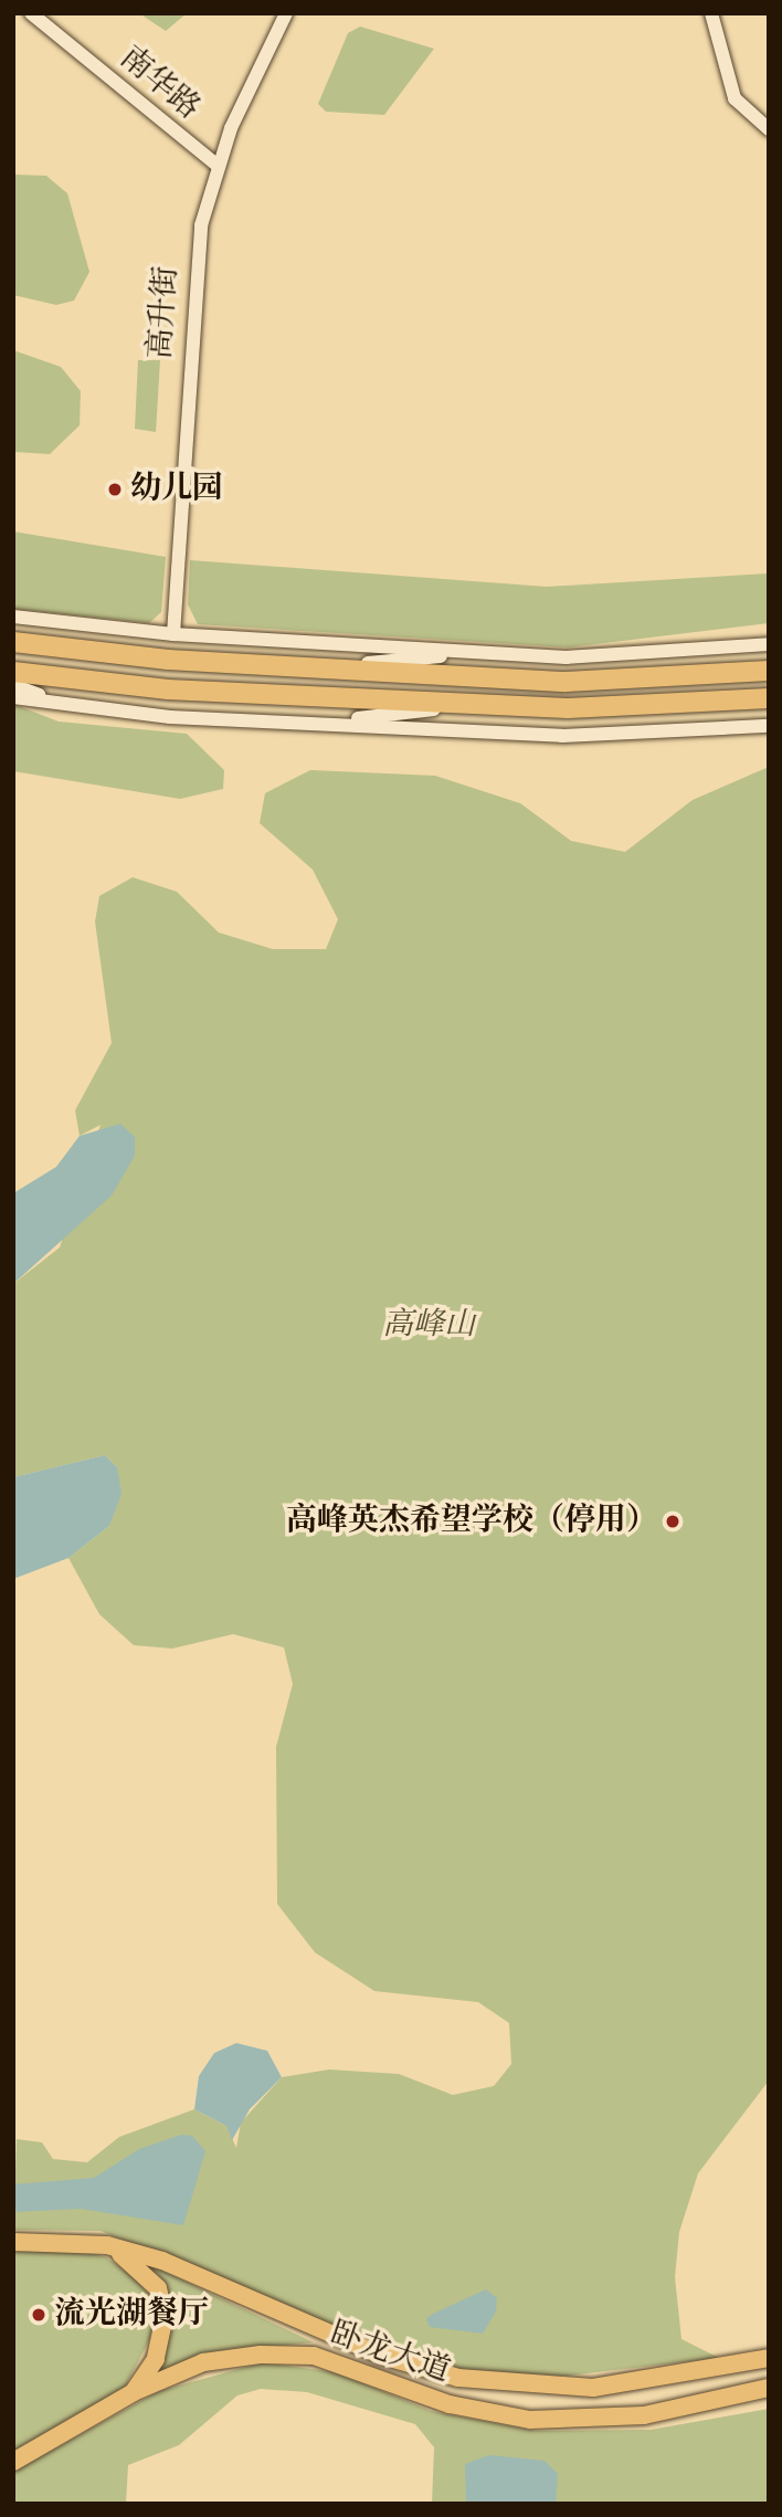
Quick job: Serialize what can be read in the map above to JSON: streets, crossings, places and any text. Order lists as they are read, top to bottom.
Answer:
{
  "streets": {
    "main road": ["卧龙大道"],
    "street": ["南华路", "高升街"]
  },
  "crossings": [
    ["南华路", "高升街"]
  ],
  "parks": ["高峰山"],
  "places": ["幼儿园", "高峰英杰希望学校（停用）", "流光湖餐厅"]
}
